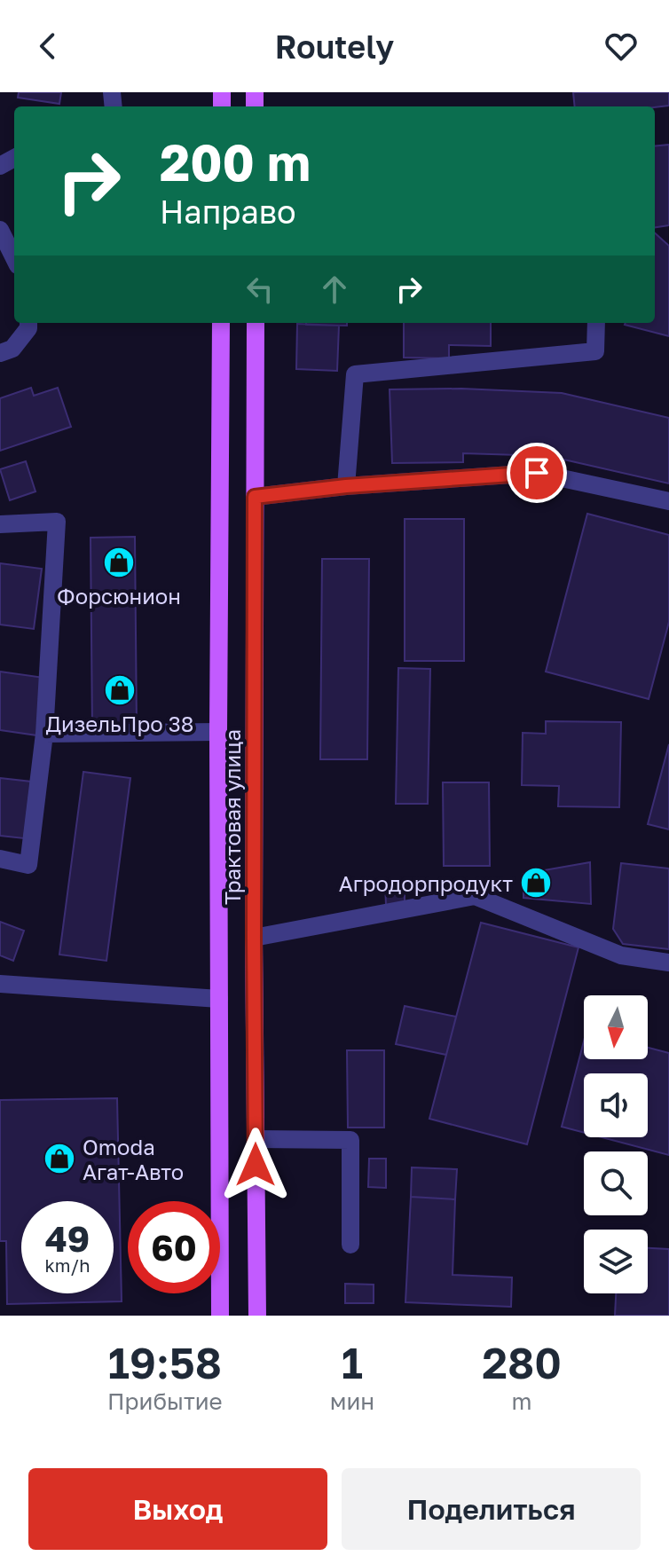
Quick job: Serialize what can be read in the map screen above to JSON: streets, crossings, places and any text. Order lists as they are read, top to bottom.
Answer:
{
  "streets": {
    "main road": ["Трактовая улица"]
  },
  "places": {
    "shop": [
      "Форсюнион",
      "ДизельПро 38",
      "Агродорпродукт",
      "Omoda Агат-Авто"
    ]
  },
  "north": "bottom",
  "page": {
    "header": "Routely",
    "turn": ["200 m", "Направо"],
    "speed": "49 km/h",
    "limit": "60",
    "eta": [
      "19:58",
      "Прибытие",
      "1",
      "мин",
      "280",
      "m"
    ],
    "buttons": ["Выход", "Поделиться"]
  }
}
